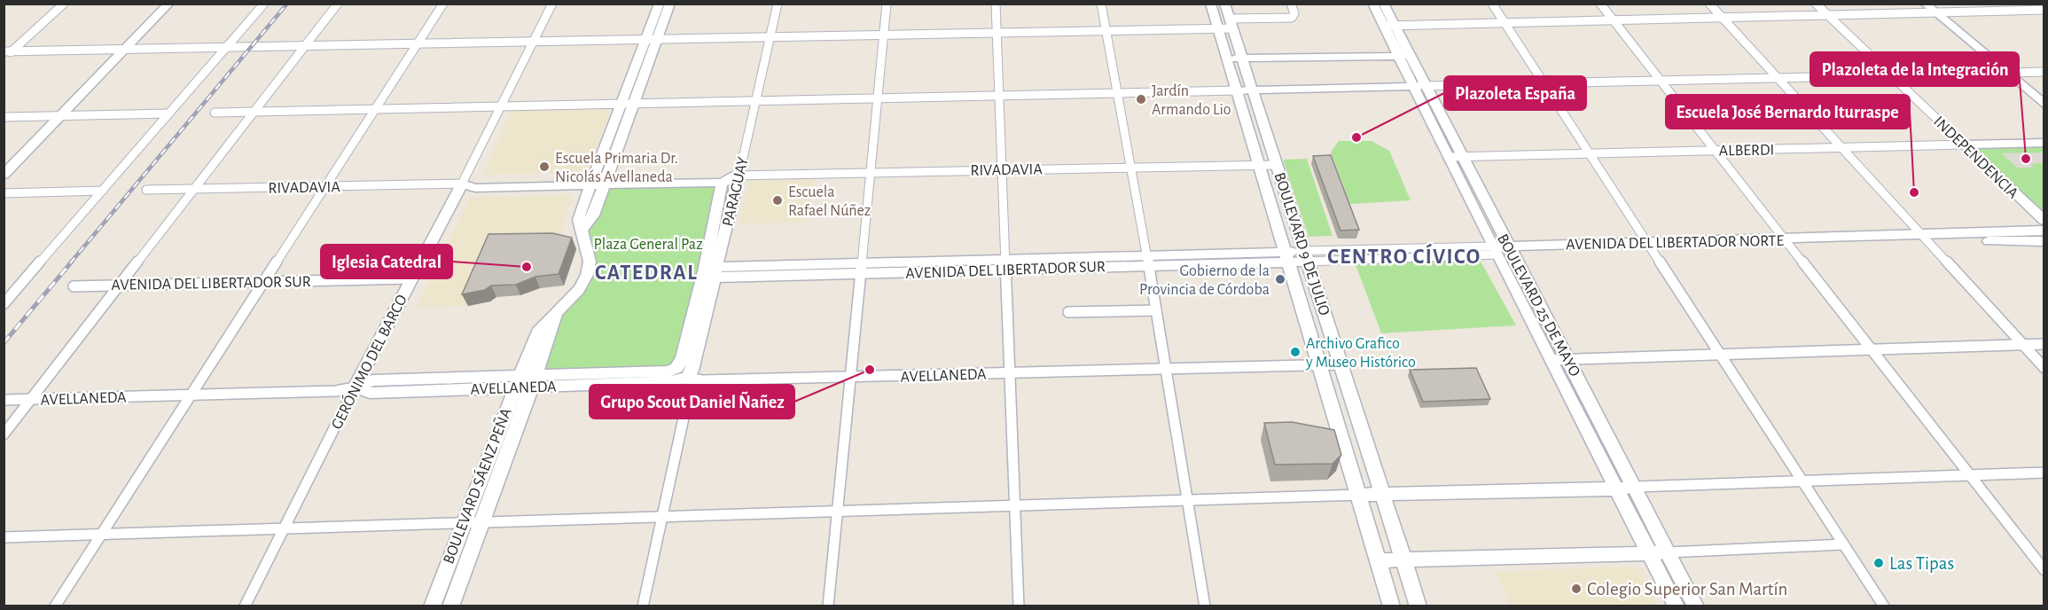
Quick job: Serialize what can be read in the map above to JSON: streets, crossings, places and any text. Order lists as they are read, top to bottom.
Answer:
{
  "streets": {
    "main road": [
      "ALBERDI",
      "INDEPENDENCIA",
      "RIVADAVIA",
      "PARAGUAY",
      "AVENIDA DEL LIBERTADOR NORTE",
      "BOULEVARD 9 DE JULIO",
      "AVENIDA DEL LIBERTADOR SUR",
      "BOULEVARD 25 DE MAYO",
      "GERÓNIMO DEL BARCO",
      "AVELLANEDA",
      "BOULEVARD SÁENZ PEÑA"
    ]
  },
  "crossings": [
    ["ALBERDI", "INDEPENDENCIA"],
    ["ALBERDI", "BOULEVARD 25 DE MAYO"],
    ["RIVADAVIA", "PARAGUAY"],
    ["RIVADAVIA", "BOULEVARD 9 DE JULIO"],
    ["RIVADAVIA", "GERÓNIMO DEL BARCO"],
    ["RIVADAVIA", "BOULEVARD SÁENZ PEÑA"],
    ["PARAGUAY", "AVENIDA DEL LIBERTADOR SUR"],
    ["PARAGUAY", "AVELLANEDA"],
    ["AVENIDA DEL LIBERTADOR NORTE", "BOULEVARD 9 DE JULIO"],
    ["AVENIDA DEL LIBERTADOR NORTE", "AVENIDA DEL LIBERTADOR SUR"],
    ["AVENIDA DEL LIBERTADOR NORTE", "BOULEVARD 25 DE MAYO"],
    ["BOULEVARD 9 DE JULIO", "AVENIDA DEL LIBERTADOR SUR"],
    ["BOULEVARD 9 DE JULIO", "AVELLANEDA"],
    ["AVENIDA DEL LIBERTADOR SUR", "GERÓNIMO DEL BARCO"],
    ["GERÓNIMO DEL BARCO", "AVELLANEDA"],
    ["AVELLANEDA", "BOULEVARD SÁENZ PEÑA"]
  ],
  "districts": ["CENTRO CÍVICO", "CATEDRAL"],
  "parks": ["Plaza General Paz"],
  "places": [
    "Jardín Armando Lio",
    "Plazoleta España",
    "Plazoleta de la Integración",
    "Escuela Primaria Dr. Nicolás Avellaneda",
    "Escuela José Bernardo Iturraspe",
    "Escuela Rafael Núñez",
    "Iglesia Catedral",
    "Gobierno de la Provincia de Córdoba",
    "Archivo Grafico y Museo Histórico",
    "Grupo Scout Daniel Ñañez",
    "Las Tipas",
    "Colegio Superior San Martín"
  ]
}
